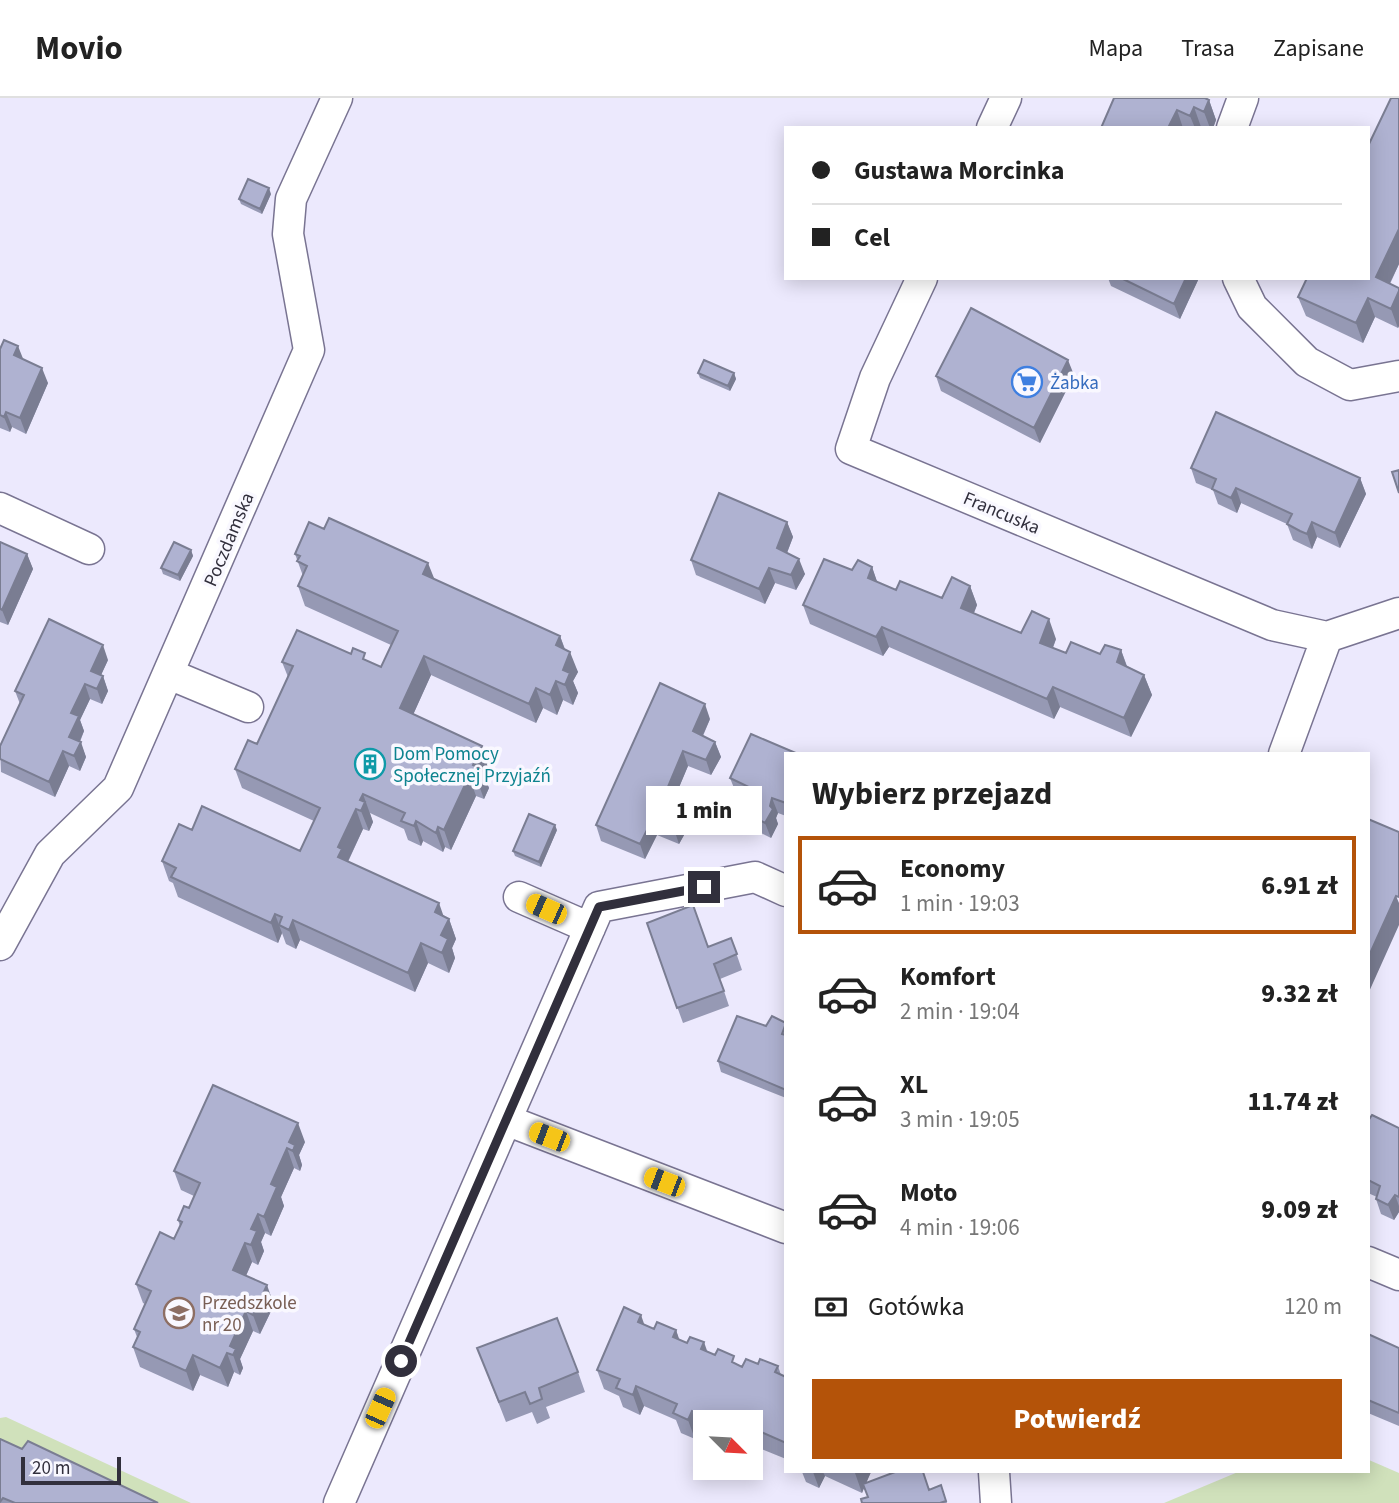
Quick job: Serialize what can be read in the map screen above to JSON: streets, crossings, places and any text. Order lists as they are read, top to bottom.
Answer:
{
  "streets": {
    "street": ["Francuska", "Poczdamska"]
  },
  "places": {
    "supermarket": ["Żabka"],
    "building": ["Dom Pomocy Społecznej Przyjaźń"],
    "school or university": ["Przedszkole nr 20"]
  },
  "scale_bar": "20 m",
  "north": "bottom right",
  "page": {
    "header": "Movio",
    "nav": ["Mapa", "Trasa", "Zapisane"],
    "banner": ["Gustawa Morcinka", "Cel"],
    "heading": "Wybierz przejazd",
    "bubble": "1 min",
    "list": [
      {
        "name": "Economy",
        "note": "1 min · 19:03",
        "value": "6.91 zł"
      },
      {
        "name": "Komfort",
        "note": "2 min · 19:04",
        "value": "9.32 zł"
      },
      {
        "name": "XL",
        "note": "3 min · 19:05",
        "value": "11.74 zł"
      },
      {
        "name": "Moto",
        "note": "4 min · 19:06",
        "value": "9.09 zł"
      }
    ],
    "pay": ["Gotówka", "120 m"],
    "buttons": "Potwierdź",
    "scale": "20 m"
  }
}
